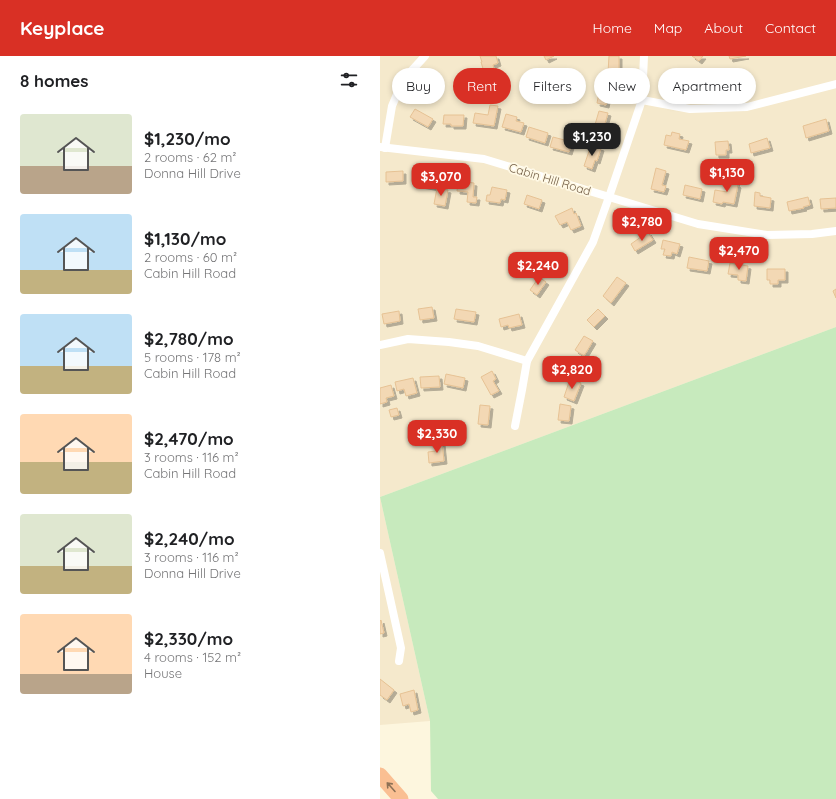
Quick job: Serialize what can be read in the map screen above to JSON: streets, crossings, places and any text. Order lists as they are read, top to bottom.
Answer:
{
  "streets": {
    "street": ["Cabin Hill Road"]
  },
  "page": {
    "header": "Keyplace",
    "nav": [
      "Home",
      "Map",
      "About",
      "Contact"
    ],
    "heading": "8 homes",
    "chip": [
      "Buy",
      "Rent",
      "Filters",
      "New",
      "Apartment"
    ],
    "list": [
      {
        "name": "$1,230/mo",
        "note": "2 rooms · 62 m² · Donna Hill Drive"
      },
      {
        "name": "$1,130/mo",
        "note": "2 rooms · 60 m² · Cabin Hill Road"
      },
      {
        "name": "$2,780/mo",
        "note": "5 rooms · 178 m² · Cabin Hill Road"
      },
      {
        "name": "$2,470/mo",
        "note": "3 rooms · 116 m² · Cabin Hill Road"
      },
      {
        "name": "$2,240/mo",
        "note": "3 rooms · 116 m² · Donna Hill Drive"
      },
      {
        "name": "$2,330/mo",
        "note": "4 rooms · 152 m² · House"
      }
    ],
    "price": [
      "$1,230",
      "$1,130",
      "$3,070",
      "$2,780",
      "$2,470",
      "$2,240",
      "$2,820",
      "$2,330"
    ]
  }
}
